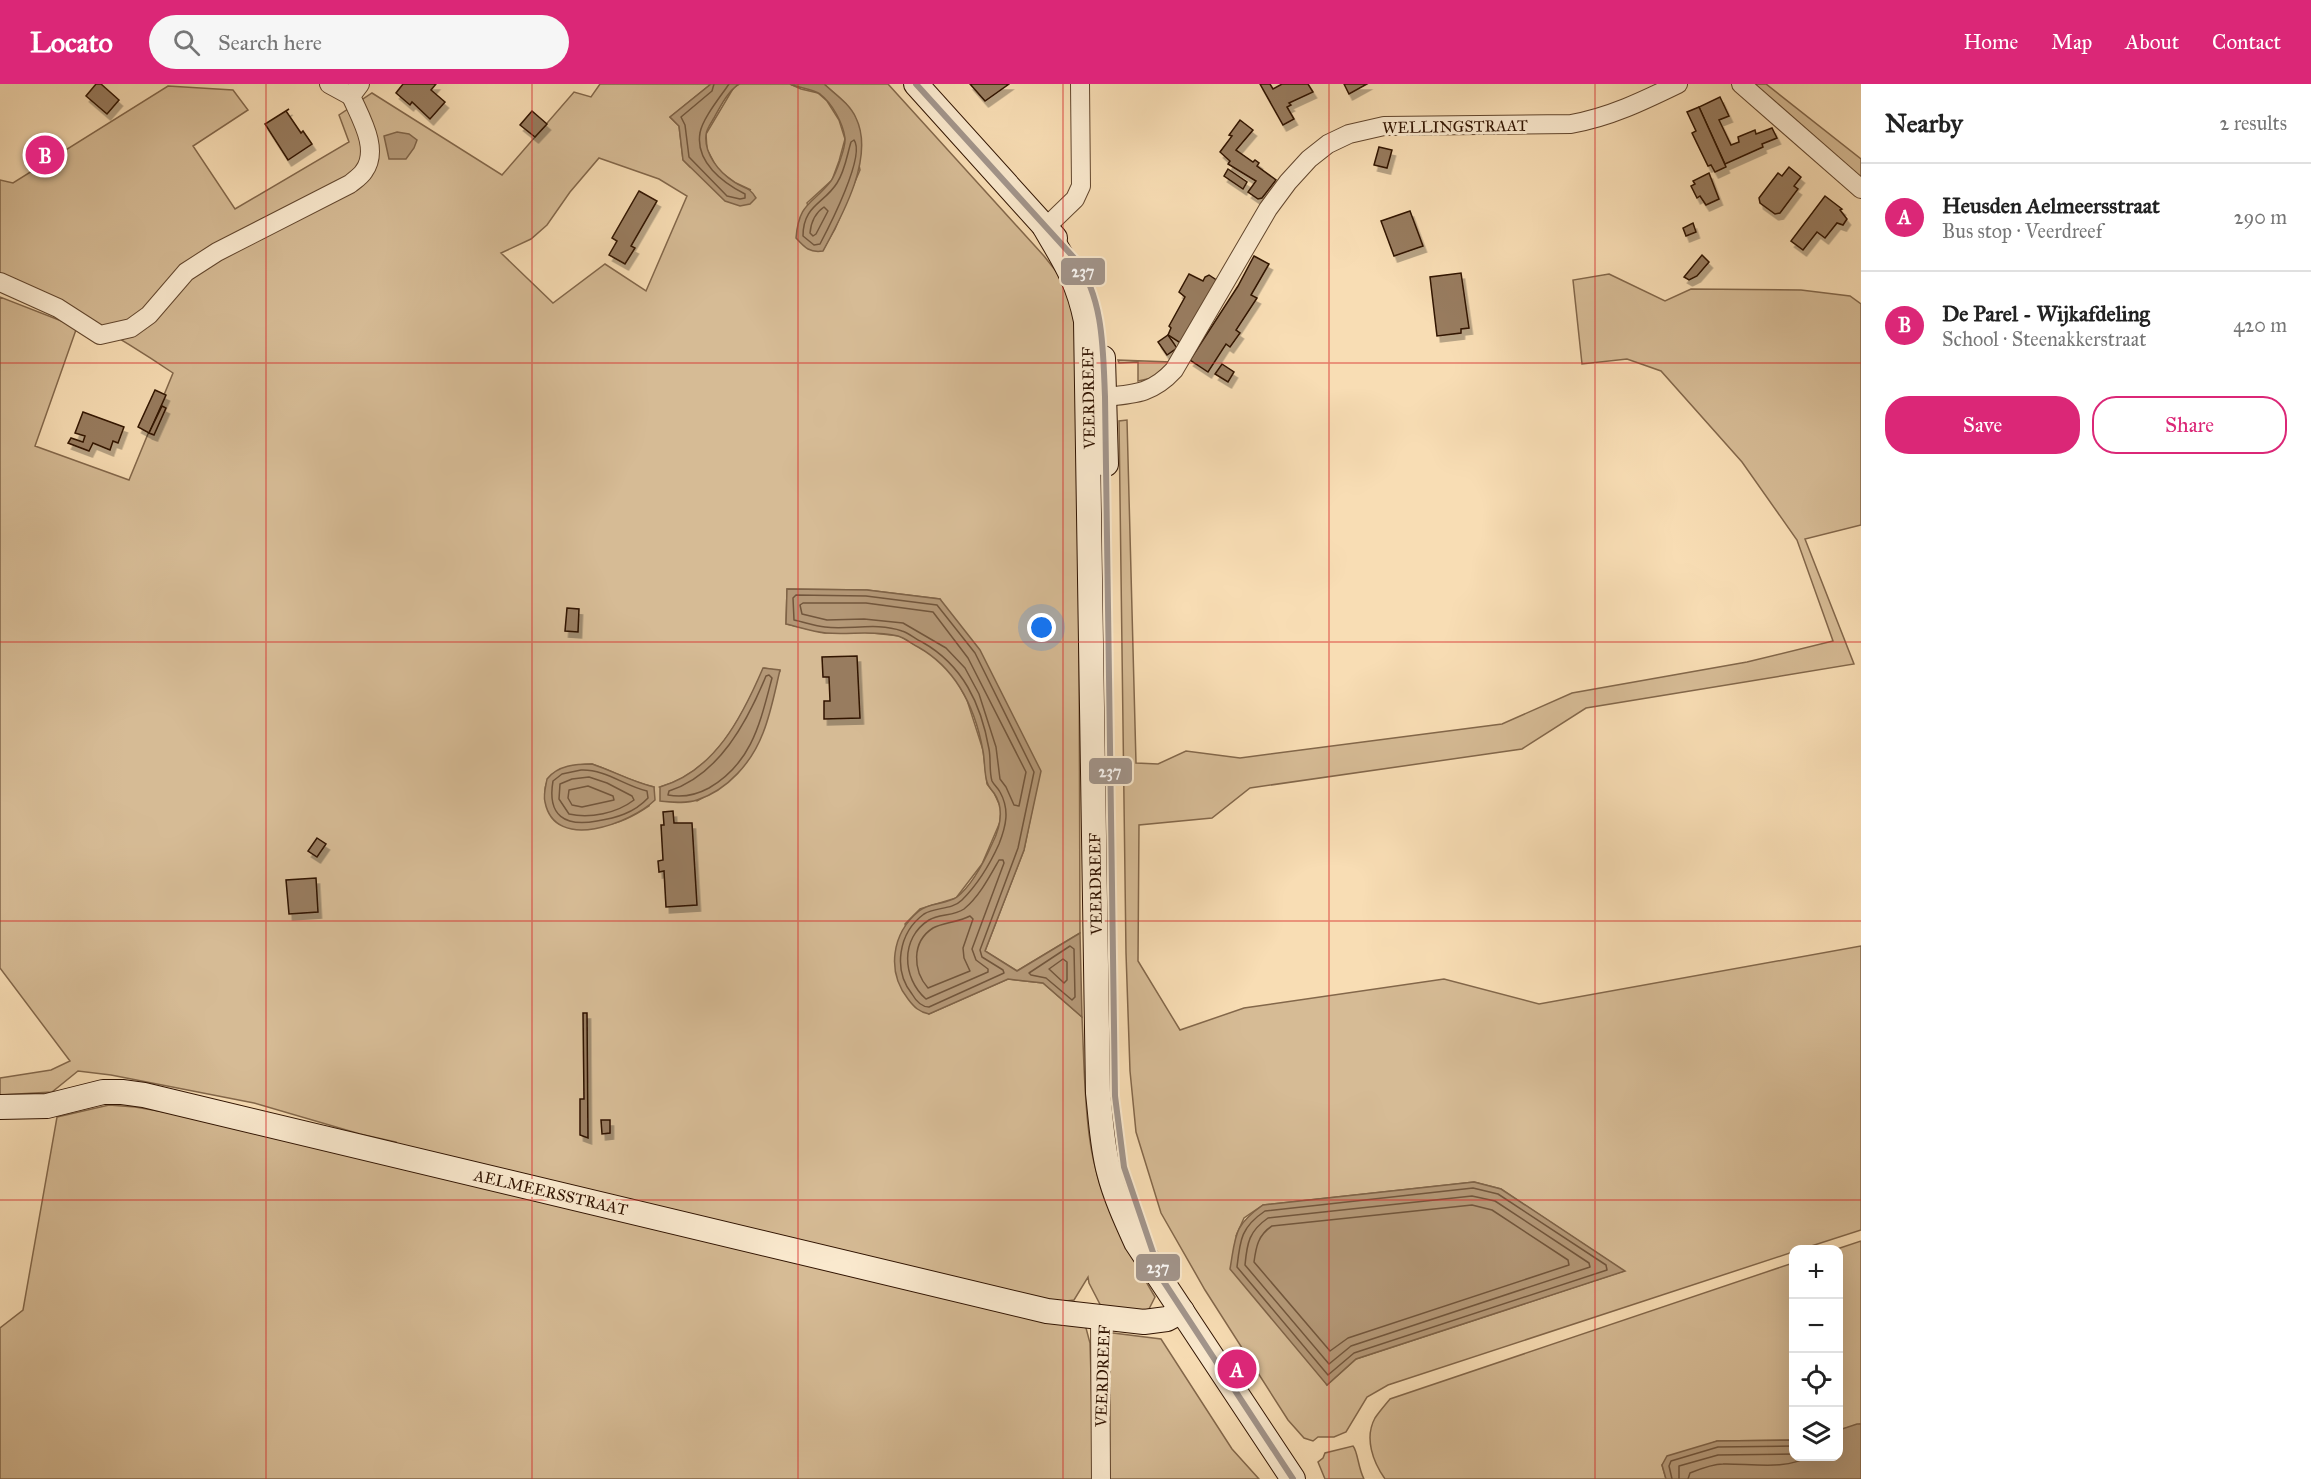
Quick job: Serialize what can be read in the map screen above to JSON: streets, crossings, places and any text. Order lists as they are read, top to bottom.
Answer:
{
  "streets": {
    "main road": ["VEERDREEF", "AELMEERSSTRAAT"],
    "street": ["WELLINGSTRAAT"]
  },
  "crossings": [
    ["WELLINGSTRAAT", "VEERDREEF"],
    ["VEERDREEF", "AELMEERSSTRAAT"]
  ],
  "lines": ["transit line 237"],
  "page": {
    "header": "Locato",
    "search": "Search here",
    "nav": [
      "Home",
      "Map",
      "About",
      "Contact"
    ],
    "heading": ["Nearby", "2 results"],
    "pins": ["B", "A"],
    "list": [
      {
        "mark": "A",
        "name": "Heusden Aelmeersstraat",
        "note": "Bus stop · Veerdreef",
        "value": "290 m"
      },
      {
        "mark": "B",
        "name": "De Parel - Wijkafdeling",
        "note": "School · Steenakkerstraat",
        "value": "420 m"
      }
    ],
    "buttons": ["Save", "Share"],
    "map_buttons": ["+", "−"]
  }
}
